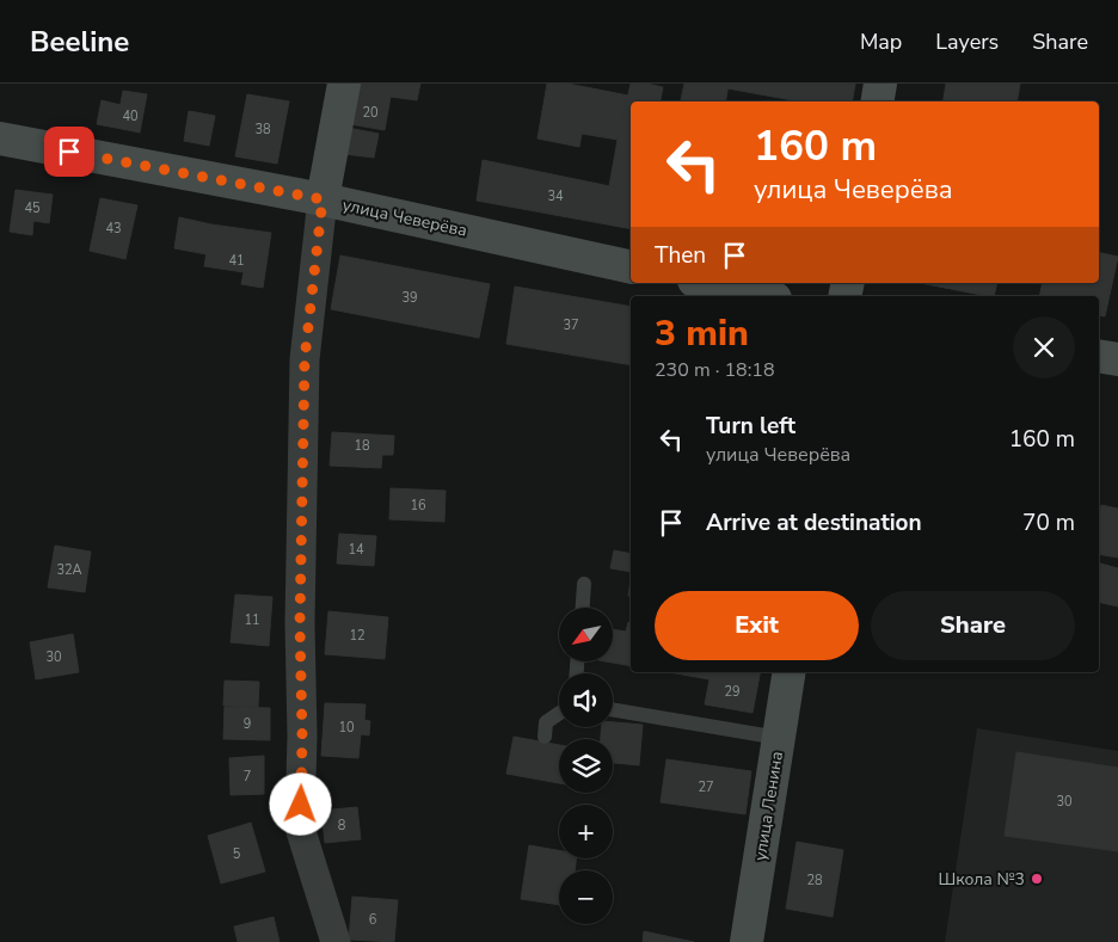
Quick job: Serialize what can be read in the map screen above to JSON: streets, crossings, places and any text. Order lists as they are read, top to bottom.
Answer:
{
  "streets": {
    "main road": ["улица Чеверёва", "улица Ленина"]
  },
  "places": ["Школа №3"],
  "house_numbers": [
    "20",
    "40",
    "38",
    "34",
    "45",
    "43",
    "41",
    "39",
    "37",
    "18",
    "16",
    "14",
    "32А",
    "11",
    "12",
    "30",
    "29",
    "9",
    "10",
    "7",
    "27",
    "30",
    "8",
    "5",
    "28",
    "6"
  ],
  "north": "bottom left",
  "page": {
    "header": "Beeline",
    "nav": ["Map", "Layers", "Share"],
    "turn": ["160 m", "улица Чеверёва"],
    "then": "Then",
    "heading": ["3 min", "230 m · 18:18"],
    "list": [
      {
        "name": "Turn left",
        "note": "улица Чеверёва",
        "value": "160 m"
      },
      {
        "name": "Arrive at destination",
        "value": "70 m"
      }
    ],
    "buttons": ["Exit", "Share"],
    "map_buttons": ["+", "−"]
  }
}
